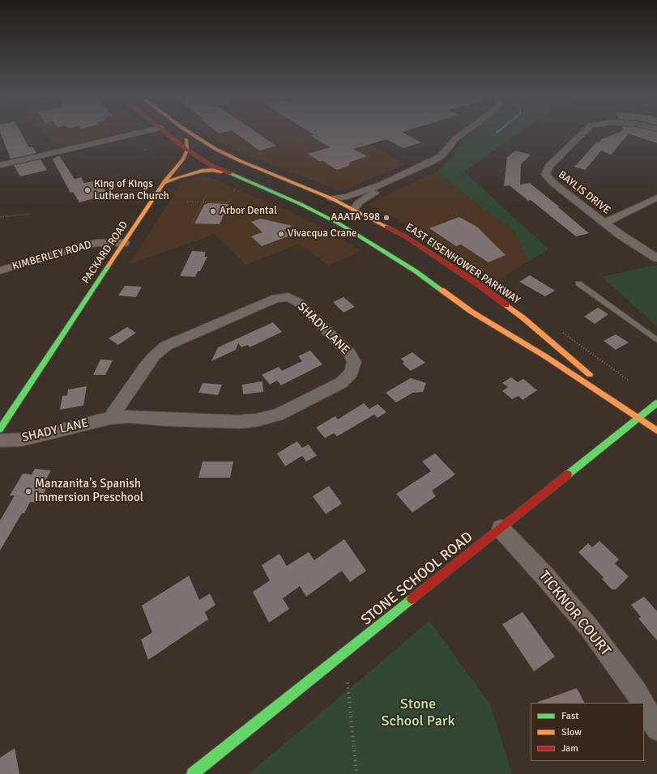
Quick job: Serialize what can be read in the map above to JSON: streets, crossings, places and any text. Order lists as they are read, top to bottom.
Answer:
{
  "streets": {
    "main road": ["PACKARD ROAD", "EAST EISENHOWER PARKWAY", "STONE SCHOOL ROAD"],
    "street": [
      "BAYLIS DRIVE",
      "KIMBERLEY ROAD",
      "SHADY LANE",
      "TICKNOR COURT"
    ]
  },
  "crossings": [
    ["PACKARD ROAD", "KIMBERLEY ROAD"],
    ["PACKARD ROAD", "EAST EISENHOWER PARKWAY"],
    ["EAST EISENHOWER PARKWAY", "STONE SCHOOL ROAD"],
    ["STONE SCHOOL ROAD", "TICKNOR COURT"]
  ],
  "parks": ["Stone School Park"],
  "places": [
    "King of Kings Lutheran Church",
    "Arbor Dental",
    "AAATA 598",
    "Vivacqua Crane",
    "Manzanita's Spanish Immersion Preschool"
  ],
  "legend": ["Fast", "Slow", "Jam"]
}
